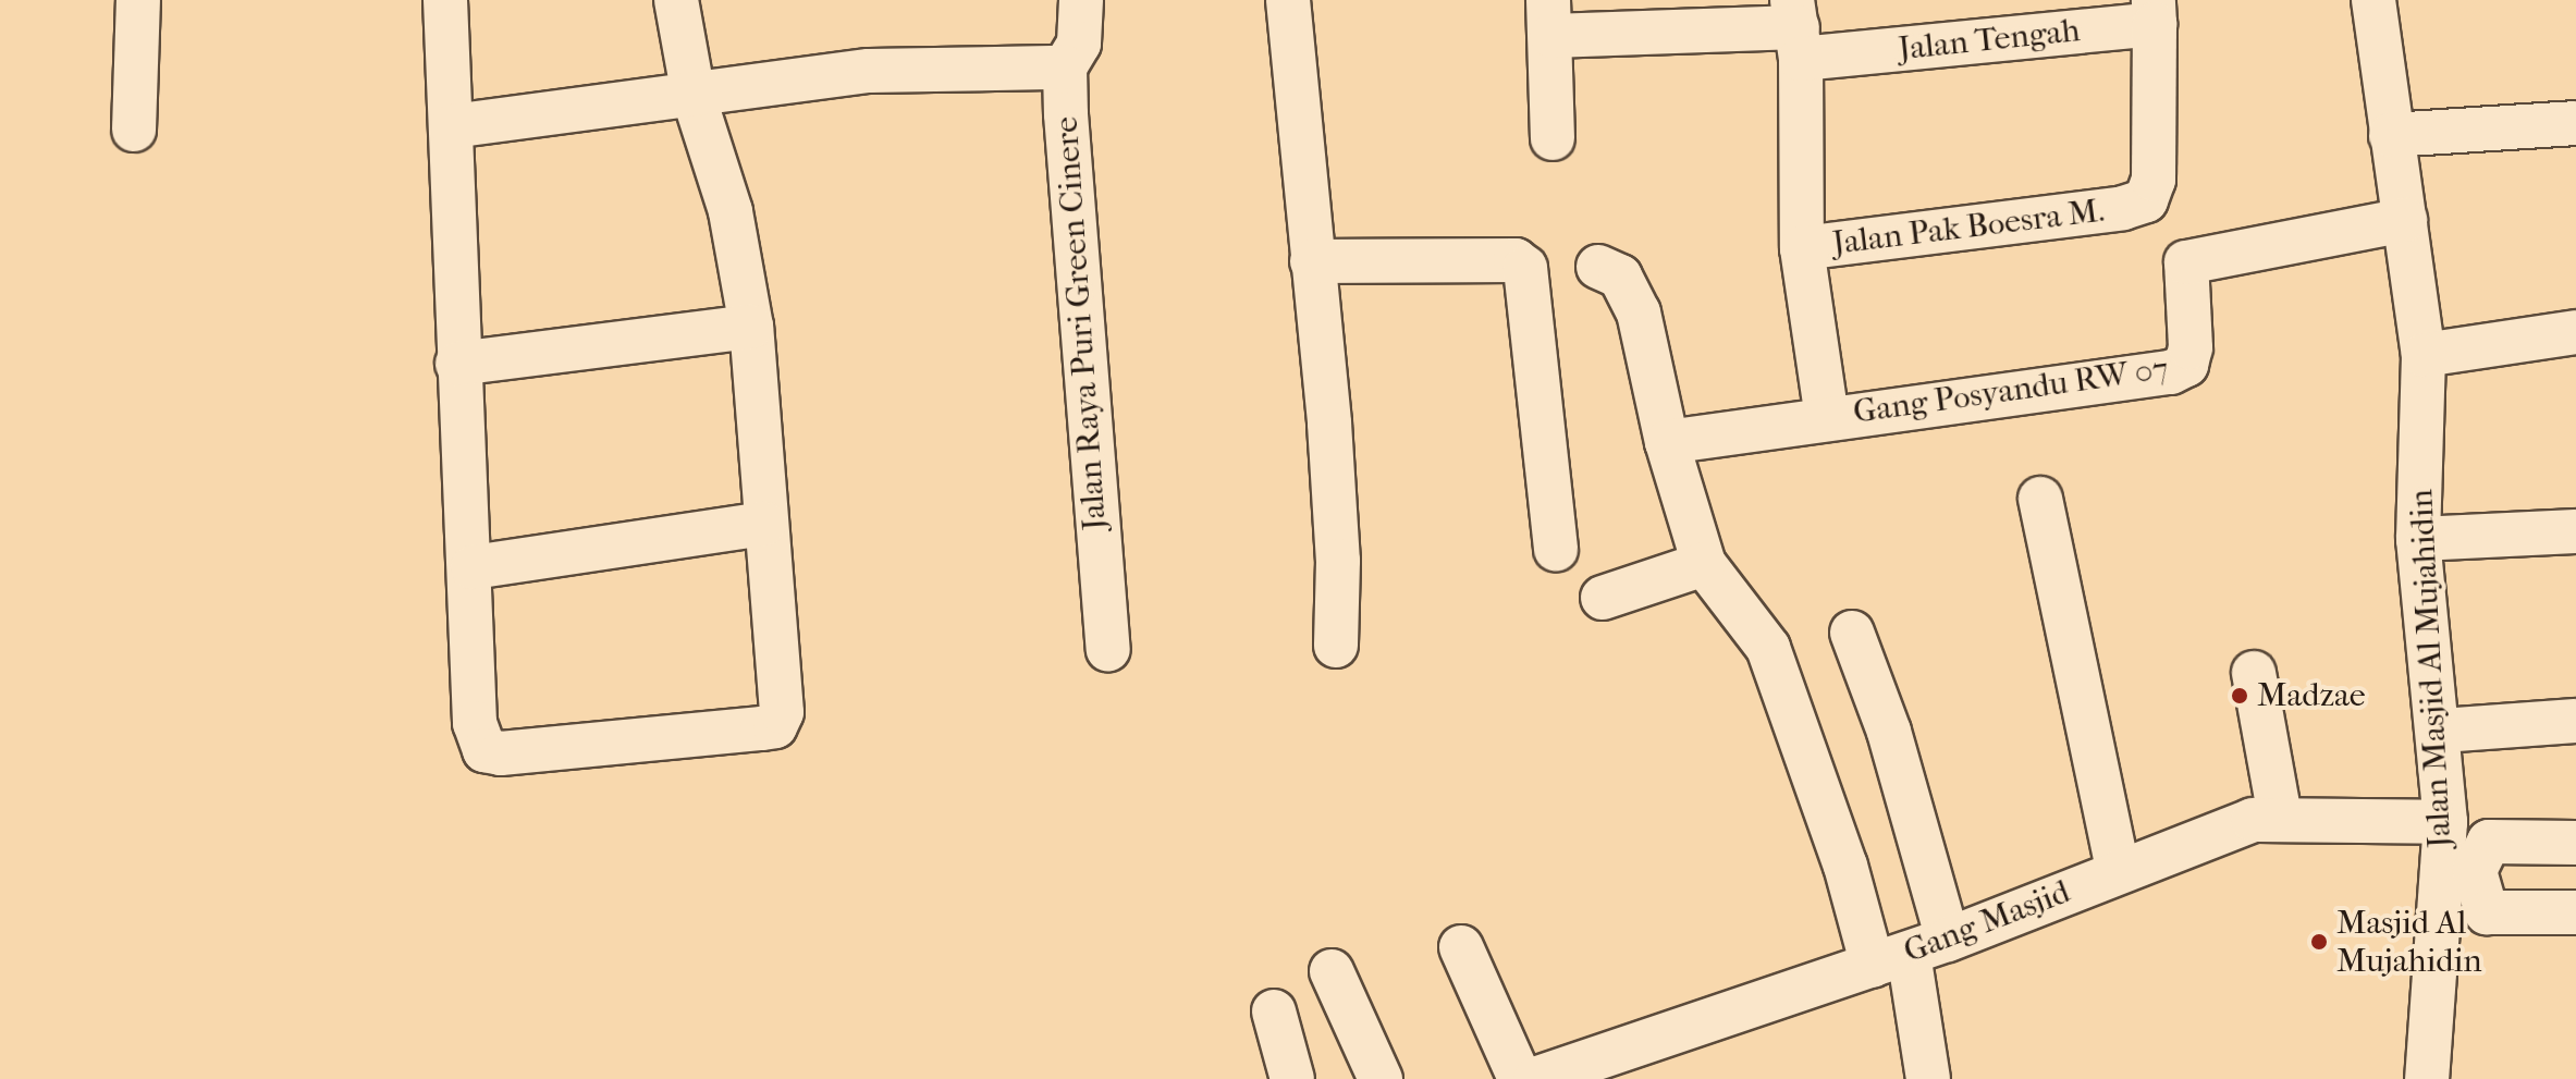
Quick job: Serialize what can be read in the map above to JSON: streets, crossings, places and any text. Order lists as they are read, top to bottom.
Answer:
{
  "streets": {
    "street": [
      "Jalan Tengah",
      "Jalan Pak Boesra M.",
      "Jalan Raya Puri Green Cinere",
      "Gang Posyandu RW 07",
      "Jalan Masjid Al Mujahidin",
      "Gang Masjid"
    ]
  },
  "crossings": [
    ["Jalan Tengah", "Jalan Pak Boesra M."],
    ["Gang Posyandu RW 07", "Jalan Masjid Al Mujahidin"],
    ["Jalan Masjid Al Mujahidin", "Gang Masjid"]
  ],
  "places": ["Madzae", "Masjid Al Mujahidin"]
}
